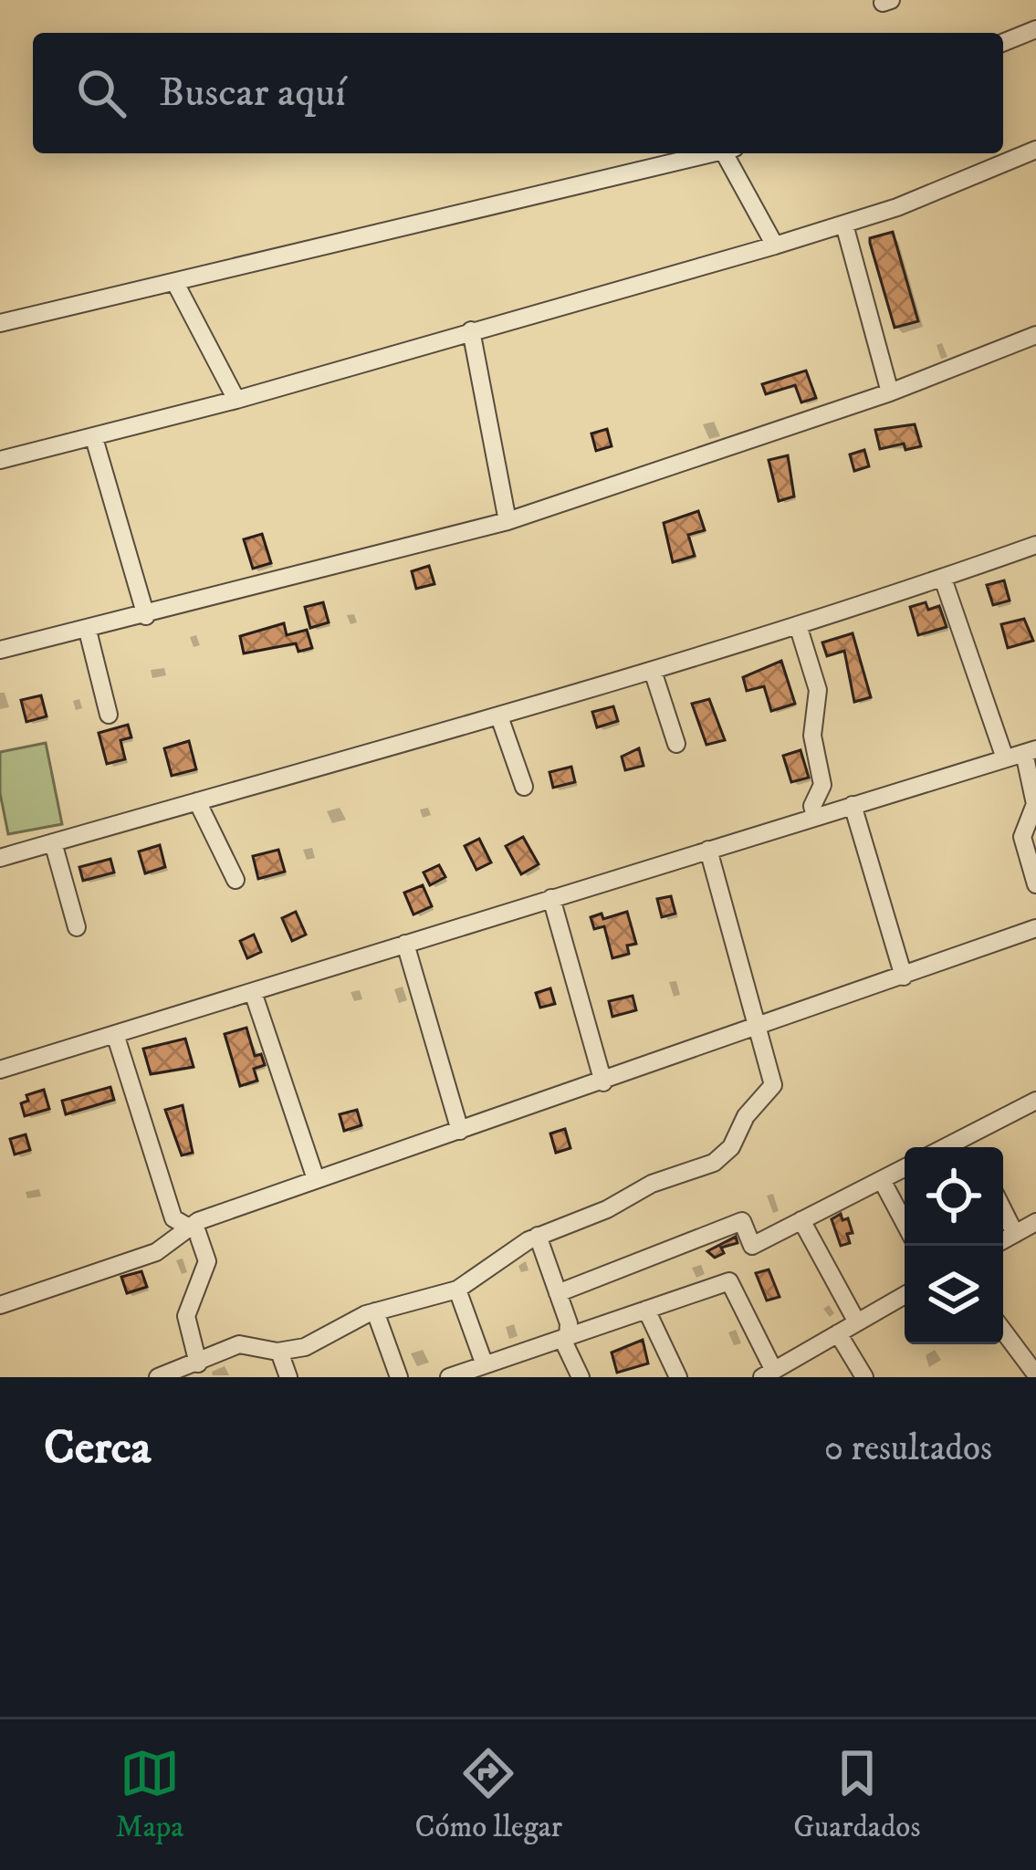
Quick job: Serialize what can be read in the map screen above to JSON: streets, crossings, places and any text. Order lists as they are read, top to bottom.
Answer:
{
  "page": {
    "search": "Buscar aquí",
    "heading": ["Cerca", "0 resultados"],
    "nav": ["Mapa", "Cómo llegar", "Guardados"]
  }
}
